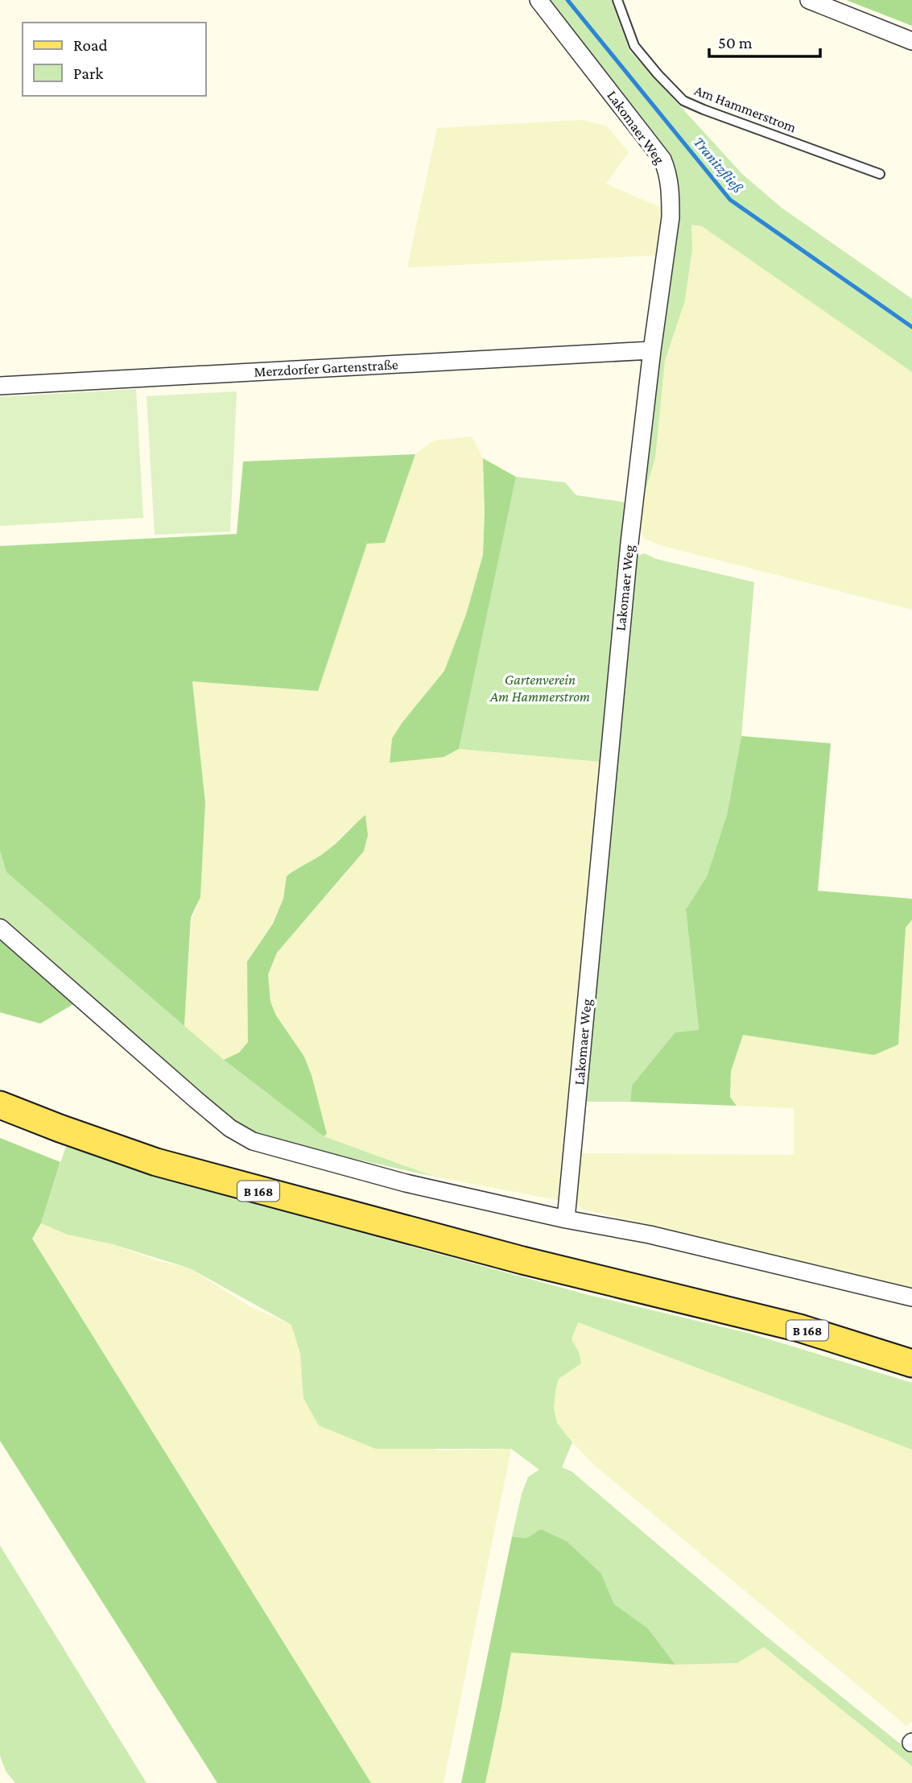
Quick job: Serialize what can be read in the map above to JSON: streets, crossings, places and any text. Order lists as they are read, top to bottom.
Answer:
{
  "streets": {
    "main road": ["B 168"],
    "street": ["Lakomaer Weg", "Merzdorfer Gartenstraße"],
    "lane": ["Am Hammerstrom"]
  },
  "crossings": [
    ["Lakomaer Weg", "Merzdorfer Gartenstraße"]
  ],
  "water": ["Tranitzfließ"],
  "parks": ["Gartenverein Am Hammerstrom"],
  "legend": ["Road", "Park"],
  "scale_bar": "50 m"
}
